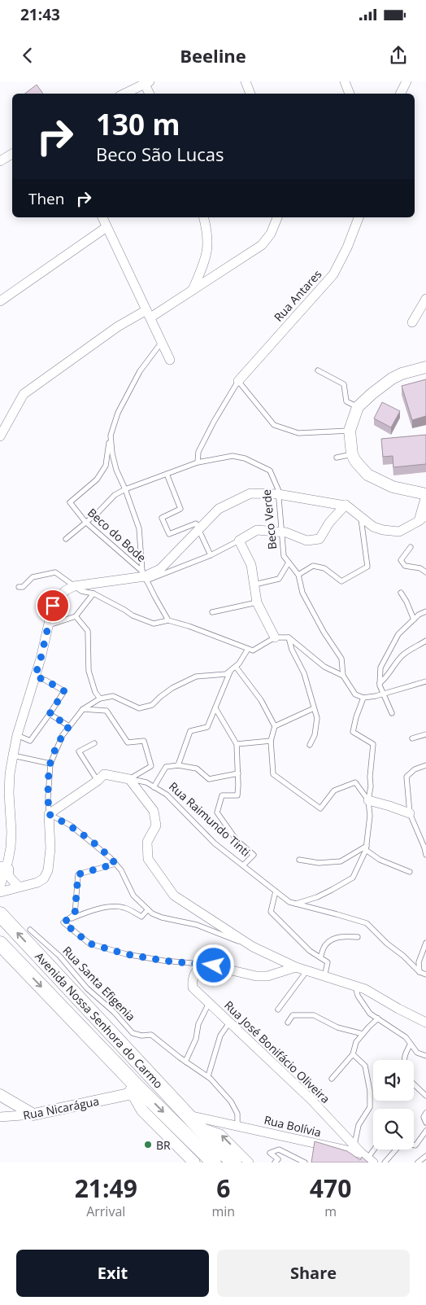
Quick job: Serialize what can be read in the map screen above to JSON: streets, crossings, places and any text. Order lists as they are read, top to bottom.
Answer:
{
  "streets": {
    "main road": ["Avenida Nossa Senhora do Carmo"],
    "street": [
      "Rua Antares",
      "Rua Raimundo Tinti",
      "Rua José Bonifácio Oliveira",
      "Rua Nicarágua",
      "Rua Bolívia"
    ],
    "lane": ["Beco Verde", "Beco do Bode", "Rua Santa Efigenia"]
  },
  "crossings": [
    ["Beco Verde", "Beco do Bode"],
    ["Rua Santa Efigenia", "Rua Bolívia"],
    ["Avenida Nossa Senhora do Carmo", "Rua Nicarágua"],
    ["Avenida Nossa Senhora do Carmo", "Rua Bolívia"],
    ["Rua José Bonifácio Oliveira", "Rua Bolívia"]
  ],
  "places": ["BR"],
  "page": {
    "status": "21:43",
    "header": "Beeline",
    "turn": ["130 m", "Beco São Lucas"],
    "then": "Then",
    "eta": [
      "21:49",
      "Arrival",
      "6",
      "min",
      "470",
      "m"
    ],
    "buttons": ["Exit", "Share"]
  }
}
